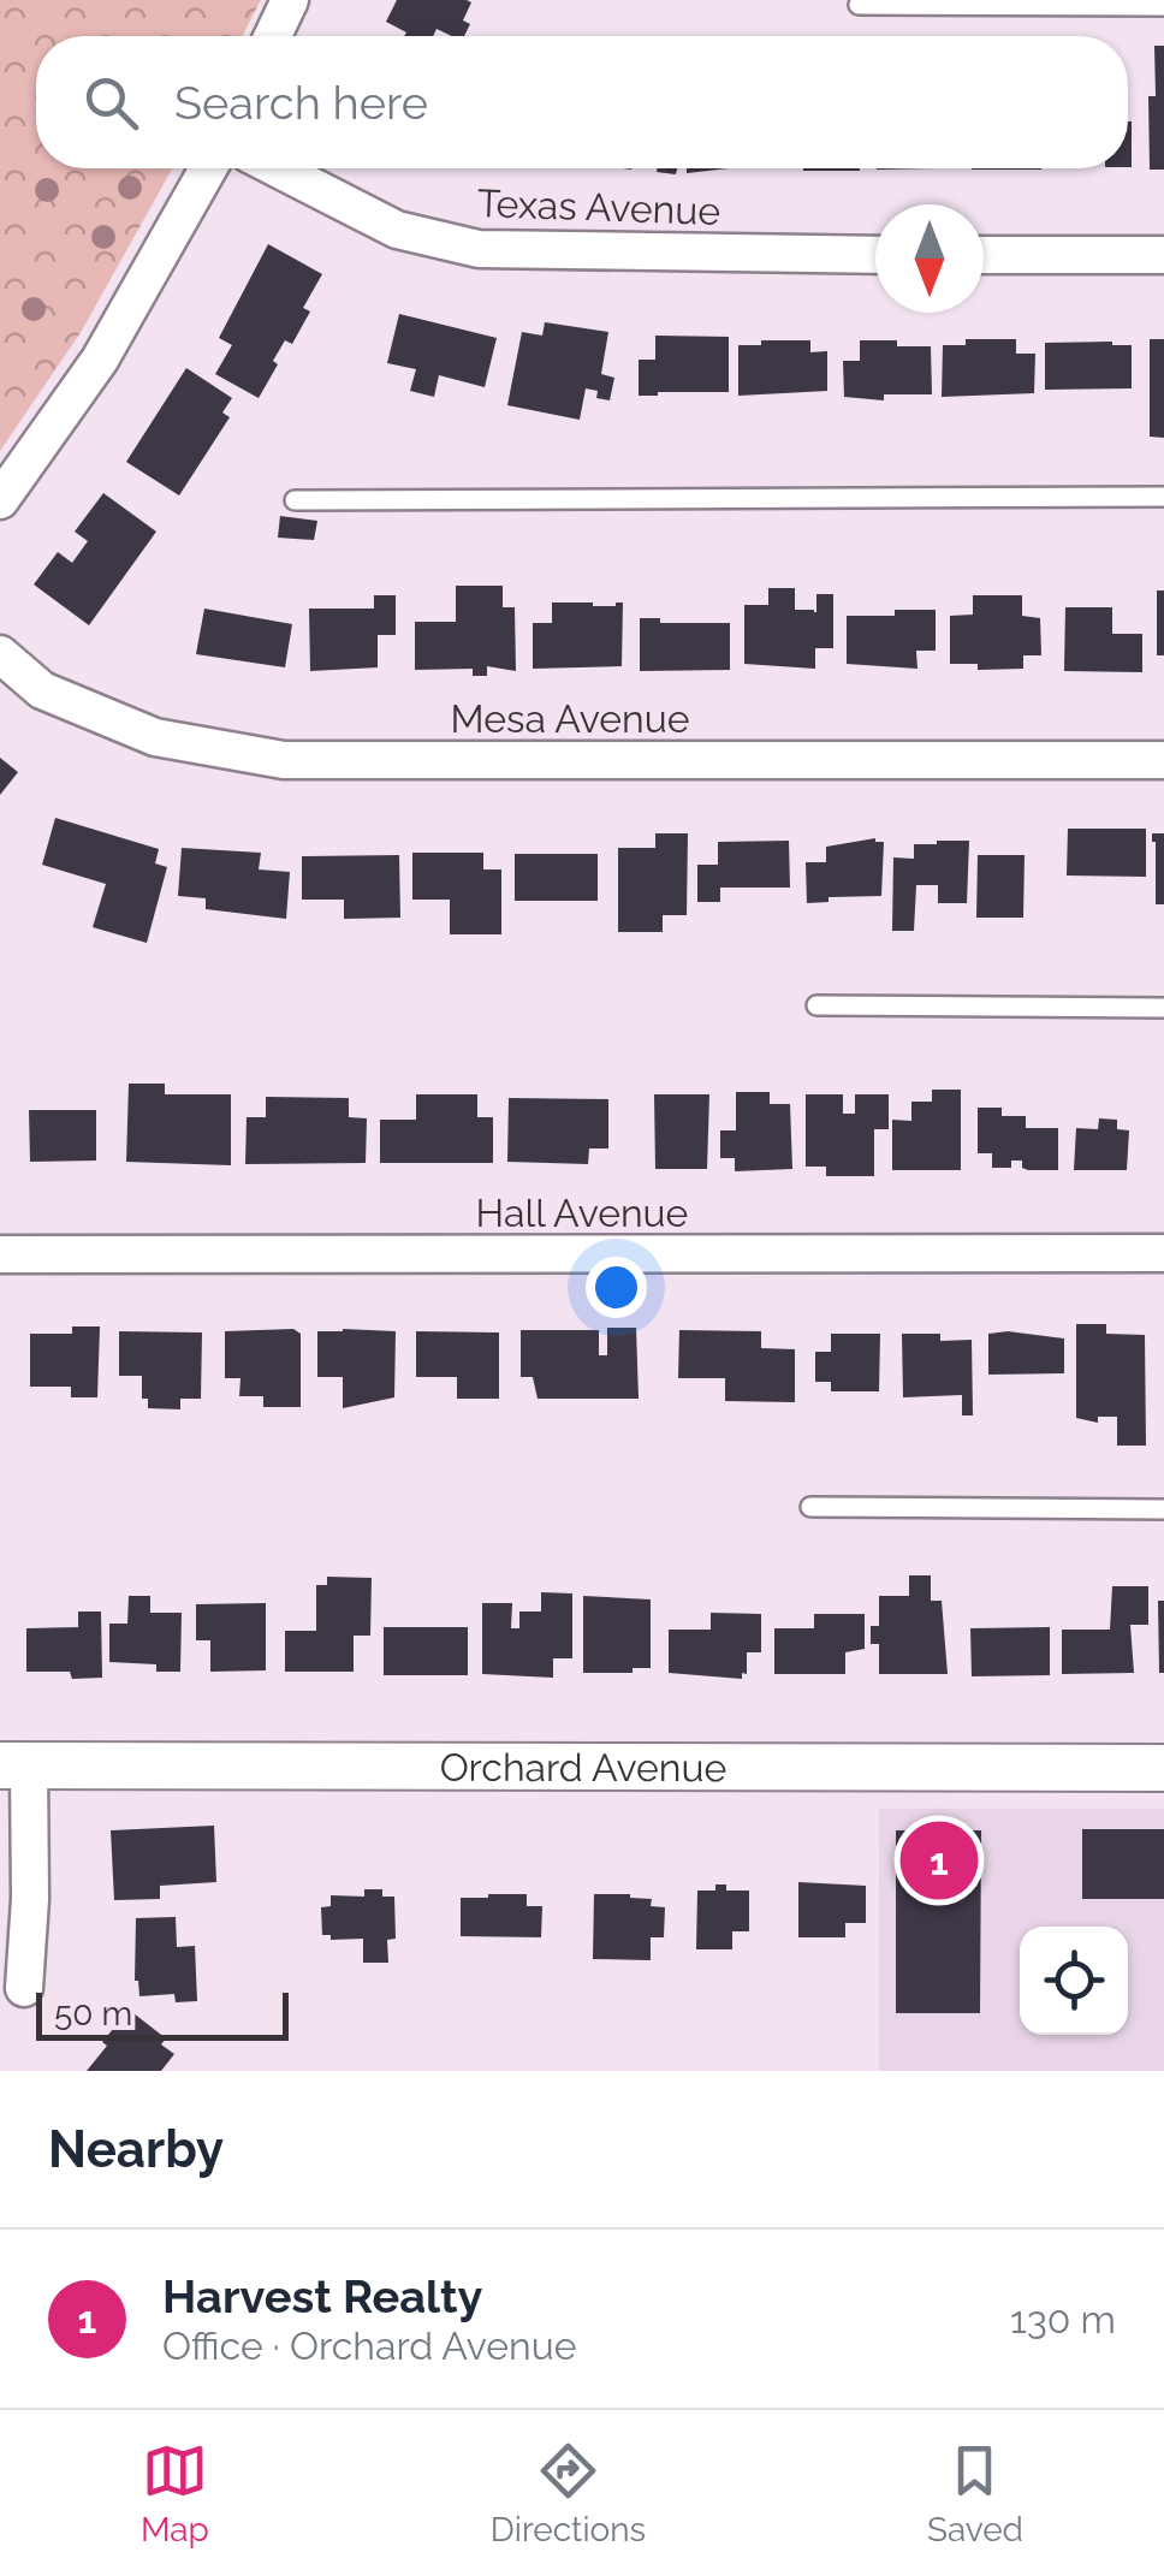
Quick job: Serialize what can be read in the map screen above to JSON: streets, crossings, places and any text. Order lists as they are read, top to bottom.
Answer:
{
  "streets": {
    "street": [
      "Texas Avenue",
      "Mesa Avenue",
      "Hall Avenue",
      "Orchard Avenue"
    ]
  },
  "scale_bar": "50 m",
  "north": "bottom",
  "page": {
    "search": "Search here",
    "pins": "1",
    "scale": "50 m",
    "heading": "Nearby",
    "list": [
      {
        "mark": "1",
        "name": "Harvest Realty",
        "note": "Office · Orchard Avenue",
        "value": "130 m"
      }
    ],
    "nav": ["Map", "Directions", "Saved"]
  }
}
